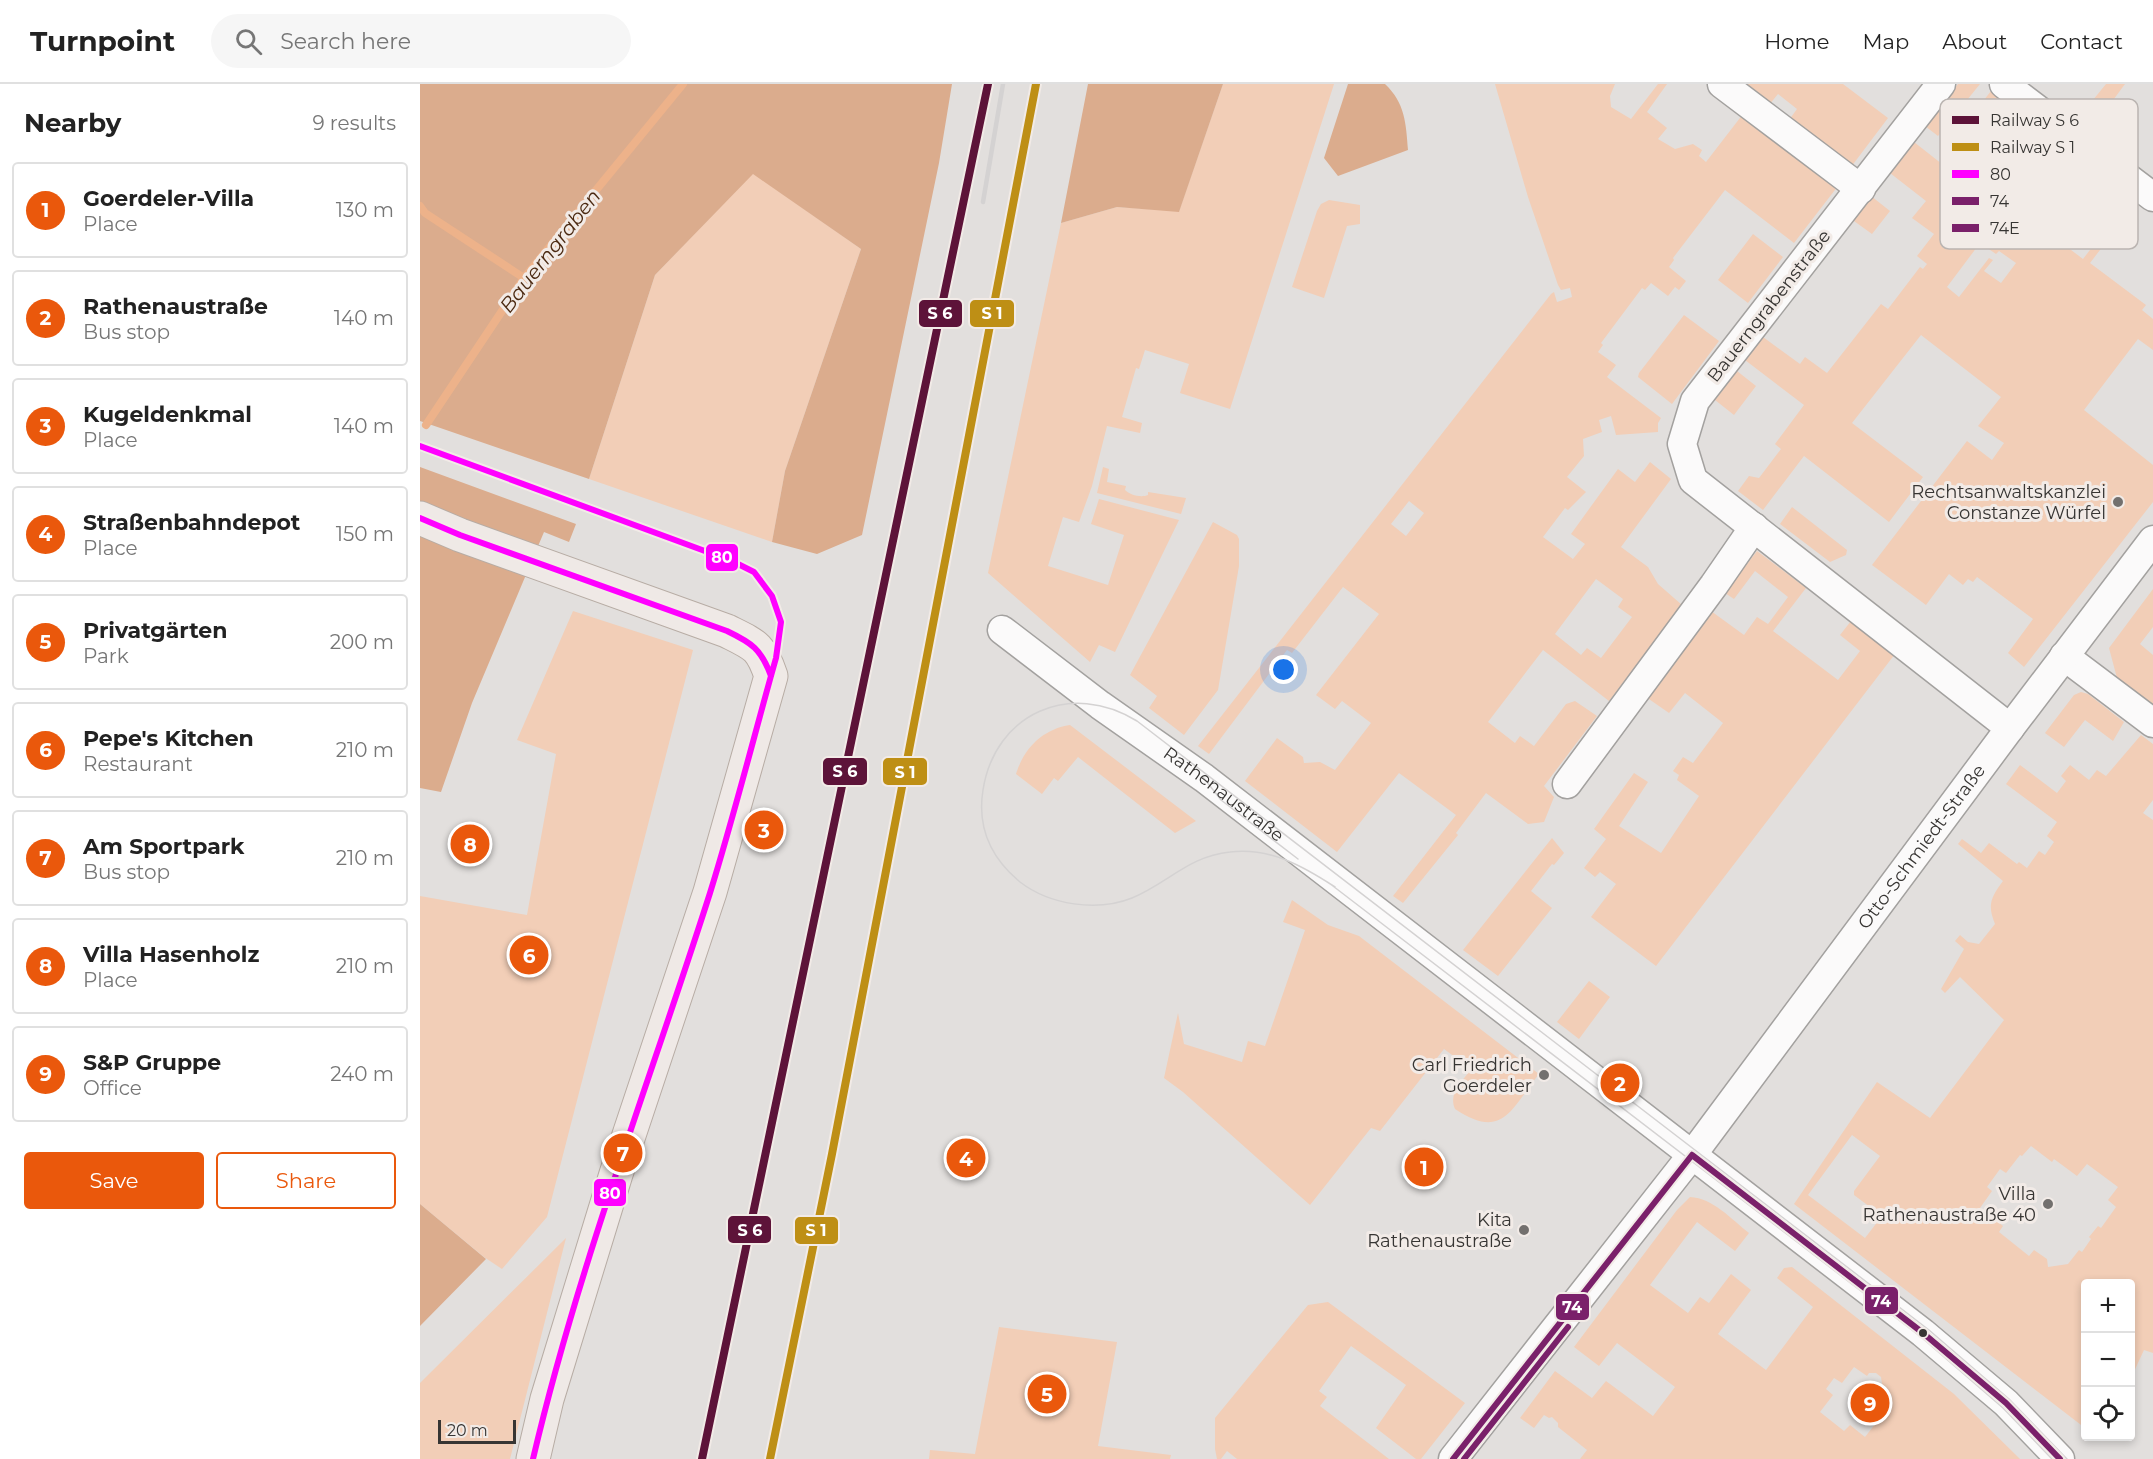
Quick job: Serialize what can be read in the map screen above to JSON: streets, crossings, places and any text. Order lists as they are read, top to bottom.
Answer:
{
  "streets": {
    "street": ["Bauerngrabenstraße", "Rathenaustraße", "Otto-Schmiedt-Straße"]
  },
  "crossings": [
    ["Bauerngrabenstraße", "Otto-Schmiedt-Straße"],
    ["Rathenaustraße", "Otto-Schmiedt-Straße"]
  ],
  "water": ["Bauerngraben"],
  "places": [
    "Rechtsanwaltskanzlei Constanze Würfel",
    "Carl Friedrich Goerdeler",
    "Villa Rathenaustraße 40",
    "Kita Rathenaustraße"
  ],
  "lines": ["transit line 80", "transit line 74", "transit line 74E"],
  "legend": [
    "Railway S 6",
    "Railway S 1",
    "80",
    "74",
    "74E"
  ],
  "scale_bar": "20 m",
  "page": {
    "header": "Turnpoint",
    "search": "Search here",
    "nav": [
      "Home",
      "Map",
      "About",
      "Contact"
    ],
    "heading": ["Nearby", "9 results"],
    "list": [
      {
        "mark": "1",
        "name": "Goerdeler-Villa",
        "note": "Place",
        "value": "130 m"
      },
      {
        "mark": "2",
        "name": "Rathenaustraße",
        "note": "Bus stop",
        "value": "140 m"
      },
      {
        "mark": "3",
        "name": "Kugeldenkmal",
        "note": "Place",
        "value": "140 m"
      },
      {
        "mark": "4",
        "name": "Straßenbahndepot",
        "note": "Place",
        "value": "150 m"
      },
      {
        "mark": "5",
        "name": "Privatgärten",
        "note": "Park",
        "value": "200 m"
      },
      {
        "mark": "6",
        "name": "Pepe's Kitchen",
        "note": "Restaurant",
        "value": "210 m"
      },
      {
        "mark": "7",
        "name": "Am Sportpark",
        "note": "Bus stop",
        "value": "210 m"
      },
      {
        "mark": "8",
        "name": "Villa Hasenholz",
        "note": "Place",
        "value": "210 m"
      },
      {
        "mark": "9",
        "name": "S&P Gruppe",
        "note": "Office",
        "value": "240 m"
      }
    ],
    "pins": [
      "3",
      "8",
      "6",
      "2",
      "7",
      "4",
      "1",
      "5",
      "9"
    ],
    "buttons": ["Save", "Share"],
    "map_buttons": ["+", "−"],
    "scale": "20 m"
  }
}
